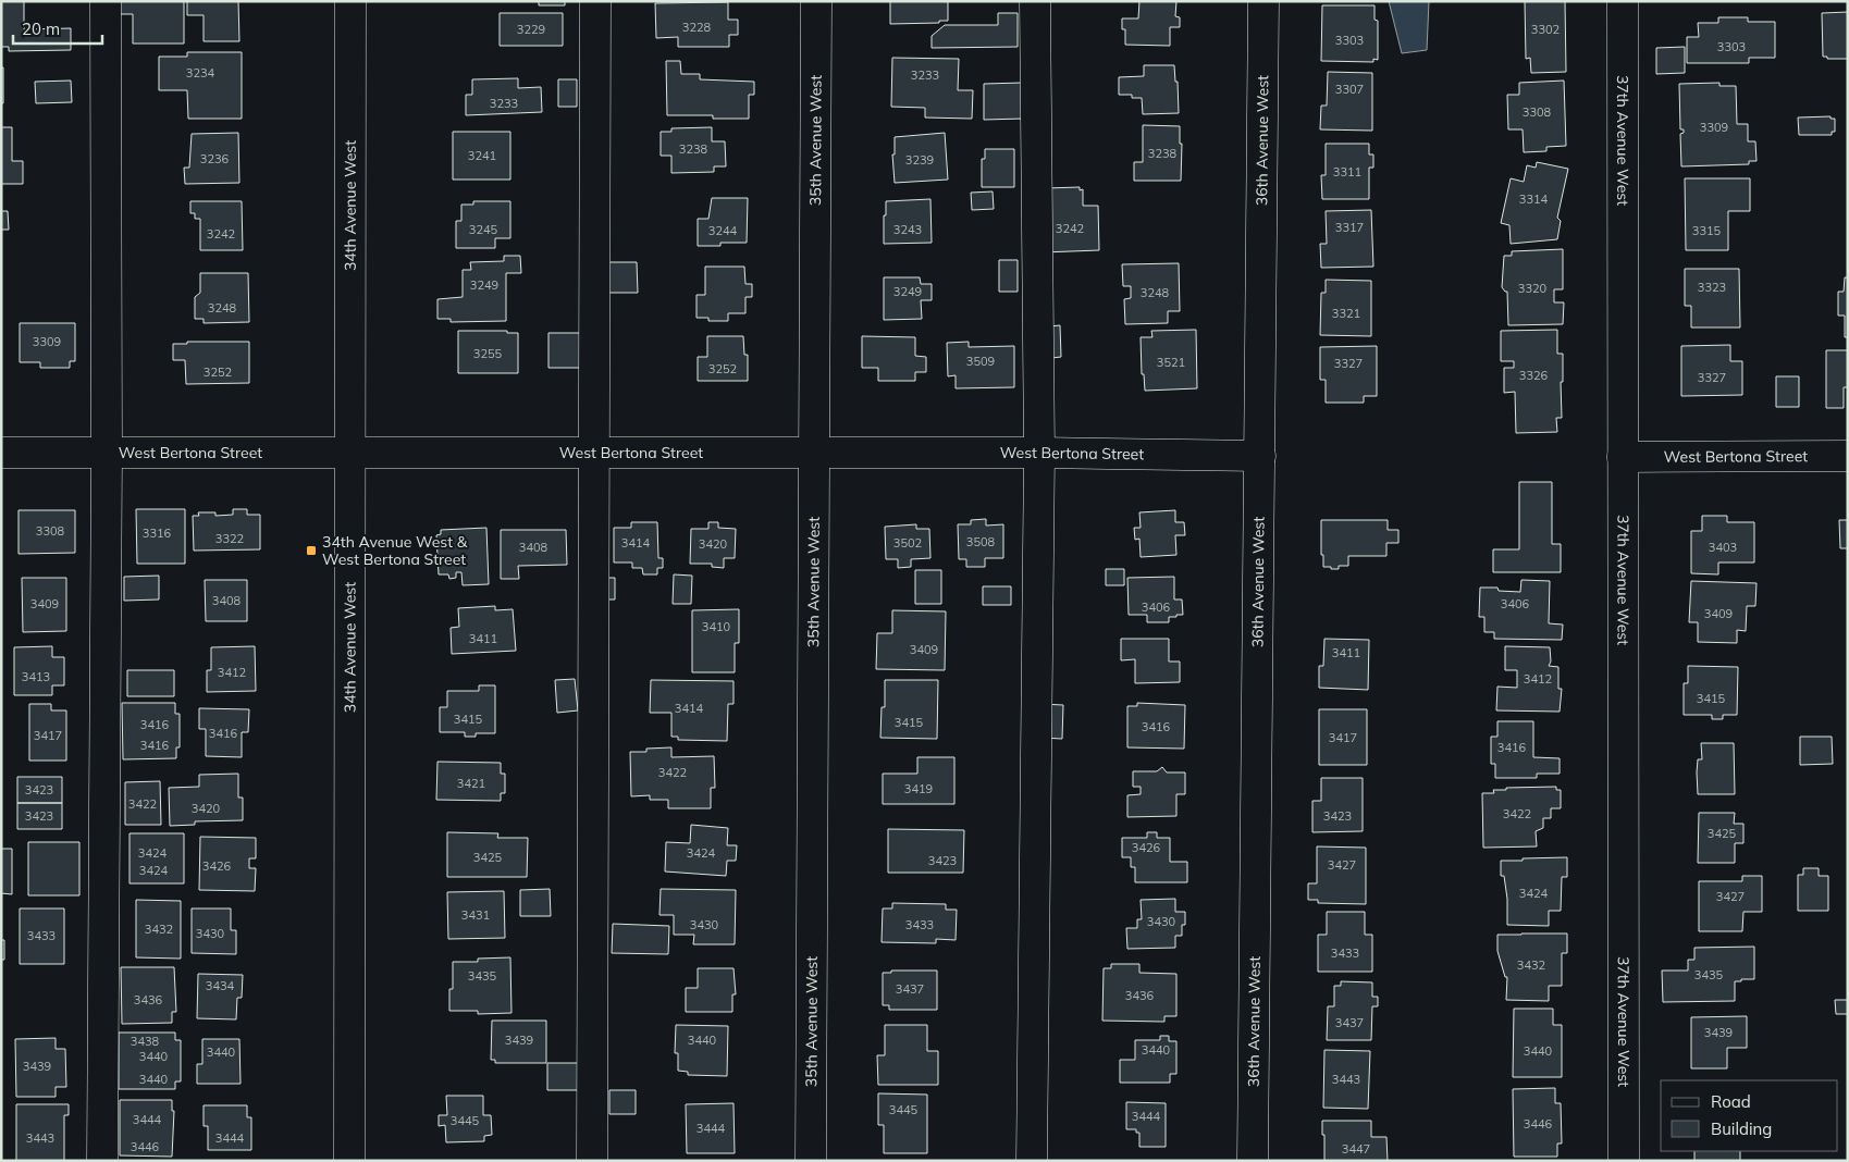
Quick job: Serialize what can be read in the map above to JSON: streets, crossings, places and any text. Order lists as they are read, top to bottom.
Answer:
{
  "streets": {
    "street": [
      "35th Avenue West",
      "36th Avenue West",
      "37th Avenue West",
      "34th Avenue West",
      "West Bertona Street"
    ]
  },
  "crossings": [
    ["35th Avenue West", "West Bertona Street"],
    ["36th Avenue West", "West Bertona Street"],
    ["37th Avenue West", "West Bertona Street"],
    ["34th Avenue West", "West Bertona Street"]
  ],
  "places": {
    "transit": ["34th Avenue West & West Bertona Street"]
  },
  "house_numbers": [
    "3228",
    "3229",
    "3302",
    "3303",
    "3303",
    "3234",
    "3233",
    "3307",
    "3233",
    "3308",
    "3309",
    "3238",
    "3238",
    "3241",
    "3236",
    "3239",
    "3311",
    "3314",
    "3317",
    "3242",
    "3245",
    "3243",
    "3244",
    "3315",
    "3242",
    "3249",
    "3323",
    "3320",
    "3249",
    "3248",
    "3248",
    "3321",
    "3309",
    "3255",
    "3509",
    "3521",
    "3327",
    "3252",
    "3252",
    "3326",
    "3327",
    "3308",
    "3316",
    "3322",
    "3508",
    "3414",
    "3502",
    "3420",
    "3408",
    "3403",
    "3408",
    "3409",
    "3406",
    "3406",
    "3409",
    "3410",
    "3411",
    "3409",
    "3411",
    "3412",
    "3413",
    "3412",
    "3415",
    "3414",
    "3415",
    "3415",
    "3416",
    "3416",
    "3416",
    "3417",
    "3417",
    "3416",
    "3416",
    "3422",
    "3421",
    "3419",
    "3423",
    "3422",
    "3420",
    "3422",
    "3423",
    "3423",
    "3425",
    "3426",
    "3424",
    "3424",
    "3425",
    "3423",
    "3427",
    "3426",
    "3424",
    "3424",
    "3427",
    "3431",
    "3430",
    "3430",
    "3433",
    "3432",
    "3430",
    "3433",
    "3433",
    "3432",
    "3435",
    "3435",
    "3434",
    "3437",
    "3436",
    "3436",
    "3437",
    "3439",
    "3439",
    "3440",
    "3438",
    "3440",
    "3440",
    "3440",
    "3440",
    "3439",
    "3440",
    "3443",
    "3445",
    "3444",
    "3444",
    "3445",
    "3446",
    "3444",
    "3443",
    "3444",
    "3446",
    "3447"
  ],
  "legend": ["Road", "Building"],
  "scale_bar": "20 m"
}
